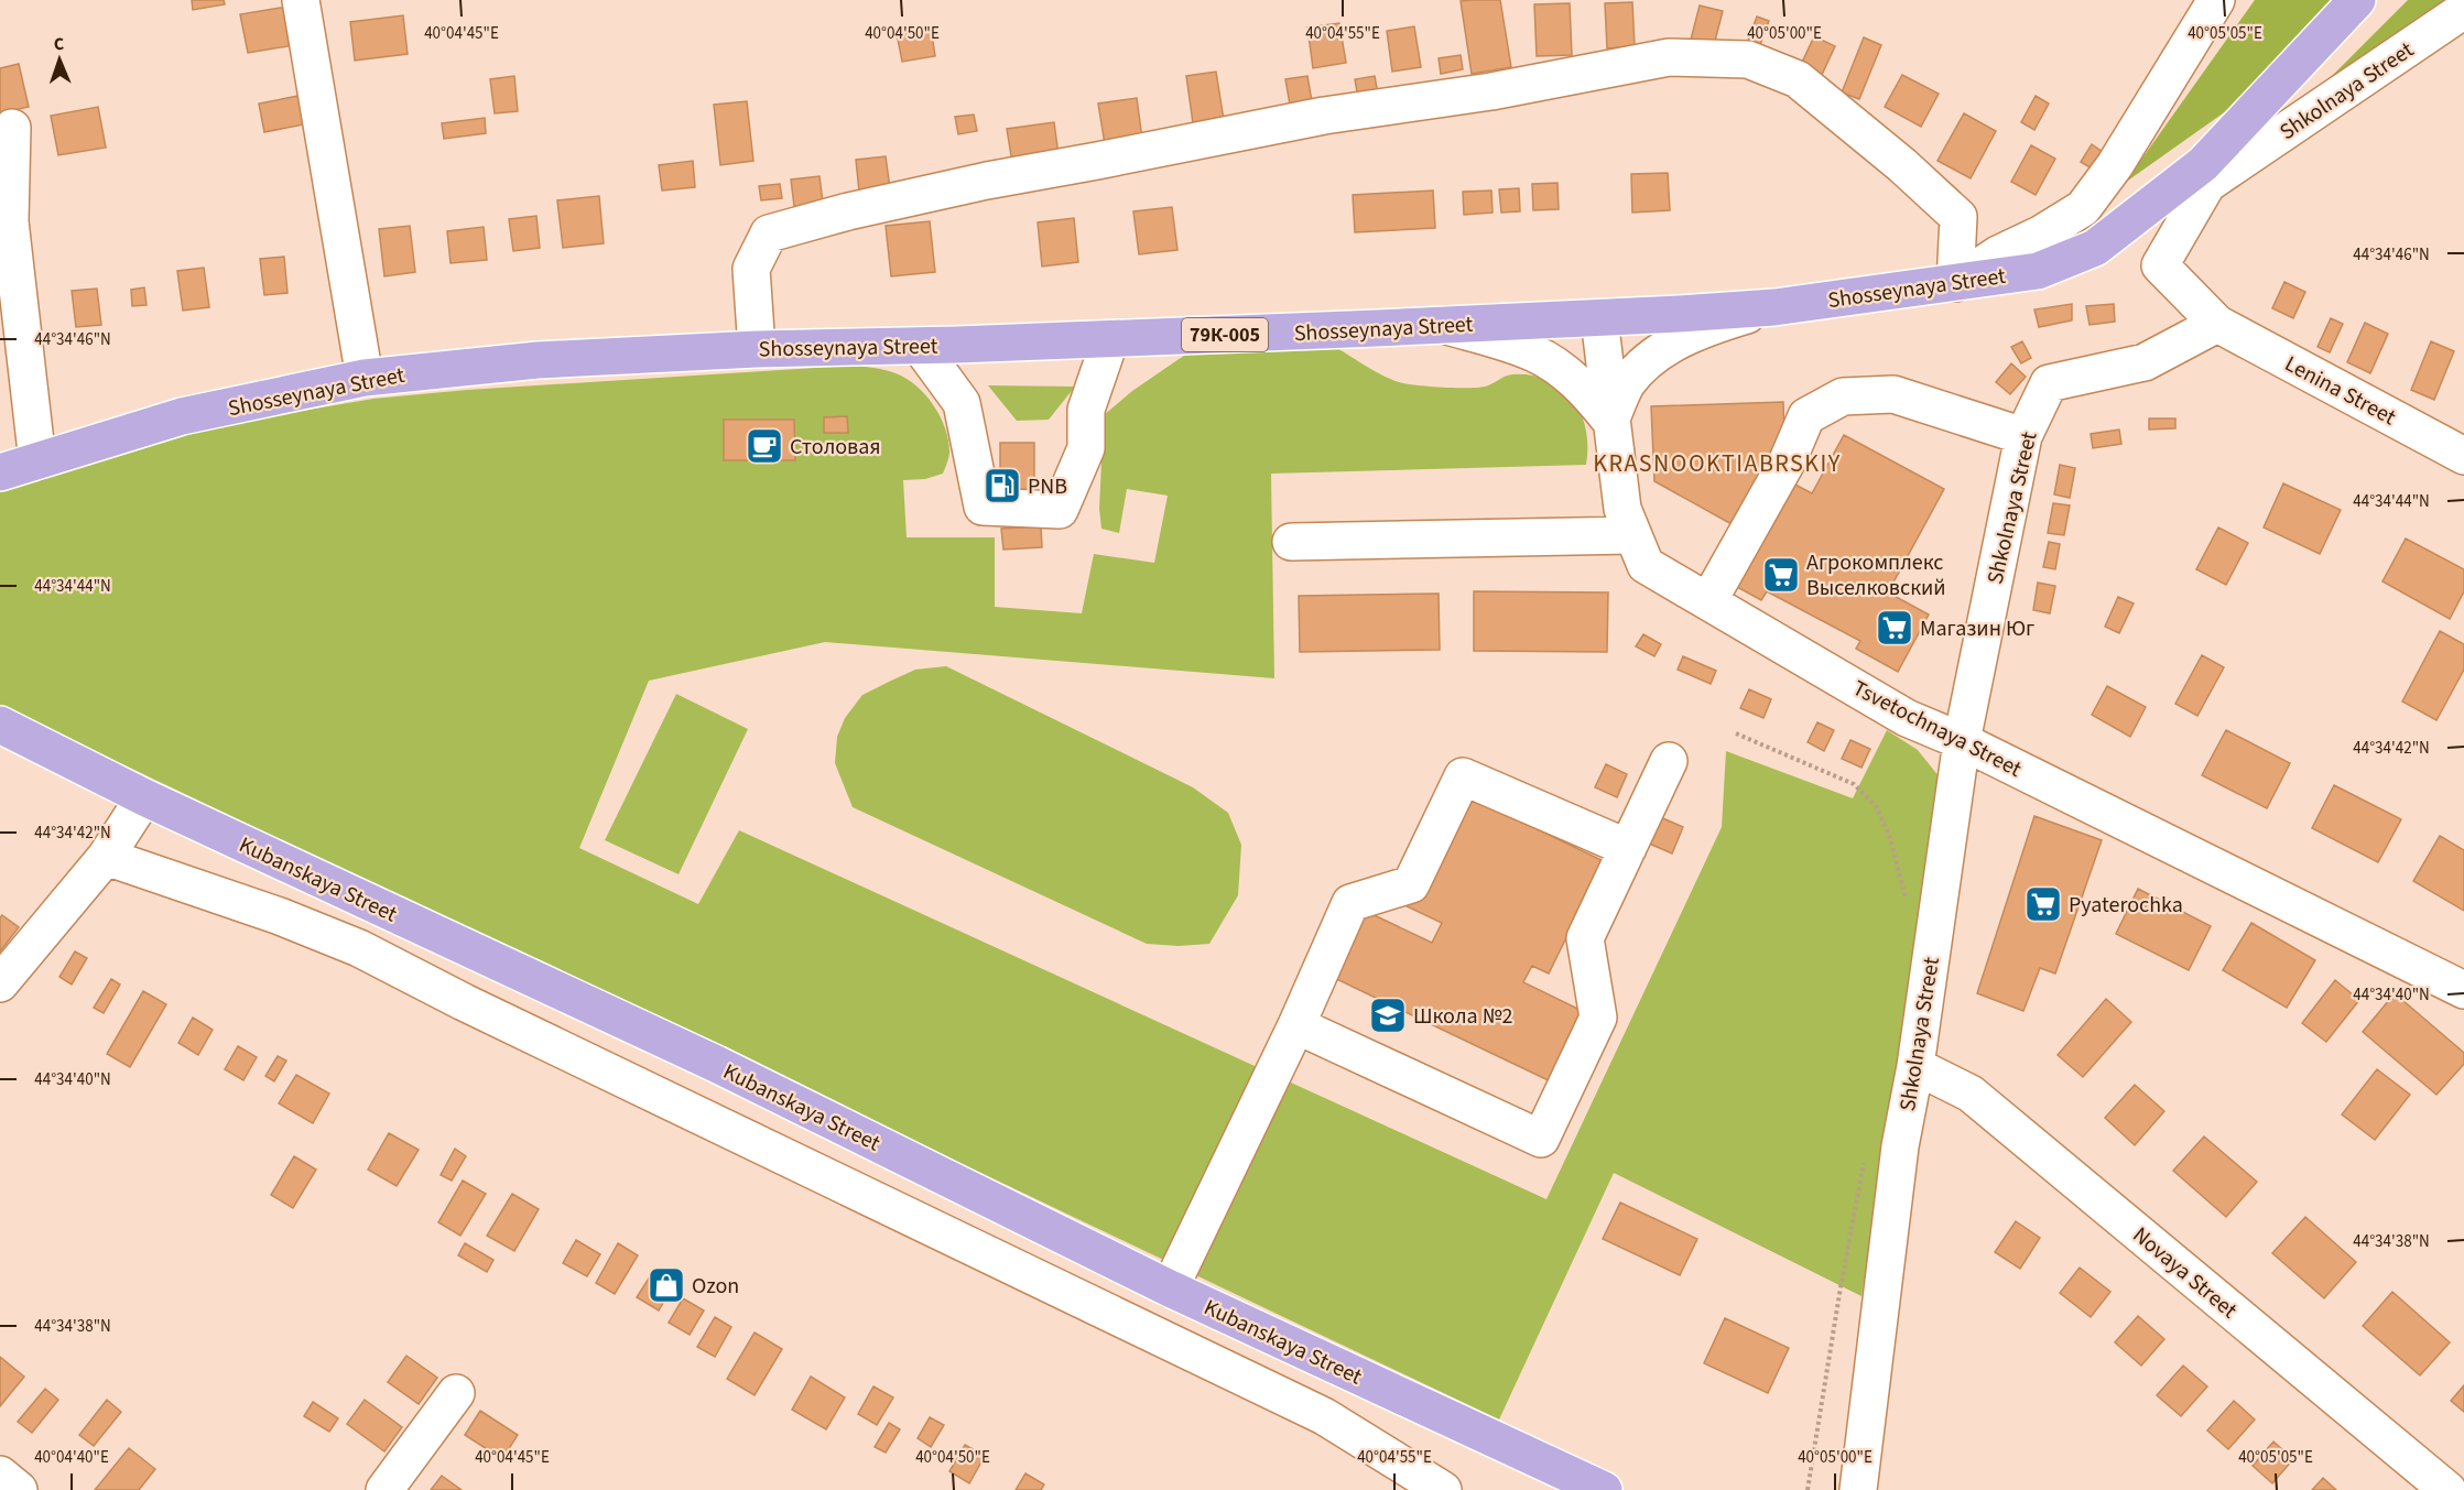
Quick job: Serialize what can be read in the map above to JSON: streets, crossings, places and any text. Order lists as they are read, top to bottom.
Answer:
{
  "streets": {
    "main road": ["Shosseynaya Street", "79К-005", "Kubanskaya Street"],
    "street": [
      "Shkolnaya Street",
      "Lenina Street",
      "Tsvetochnaya Street",
      "Novaya Street"
    ]
  },
  "crossings": [
    ["Shkolnaya Street", "Lenina Street"],
    ["Shkolnaya Street", "Tsvetochnaya Street"],
    ["Shkolnaya Street", "Novaya Street"],
    ["Shosseynaya Street", "Tsvetochnaya Street"]
  ],
  "districts": ["KRASNOOKTIABRSKIY"],
  "places": {
    "cafe": ["Столовая"],
    "fuel station": ["PNB"],
    "supermarket": ["Агрокомплекс Выселковский", "Магазин Юг", "Pyaterochka"],
    "school or university": ["Школа №2"],
    "shop": ["Ozon"]
  },
  "north": "top",
  "coordinates": [
    "40°04'45\"E",
    "40°04'50\"E",
    "40°04'55\"E",
    "40°05'00\"E",
    "40°05'05\"E",
    "44°34'46\"N",
    "44°34'44\"N",
    "44°34'42\"N",
    "44°34'40\"N",
    "44°34'38\"N",
    "40°04'40\"E"
  ]
}
